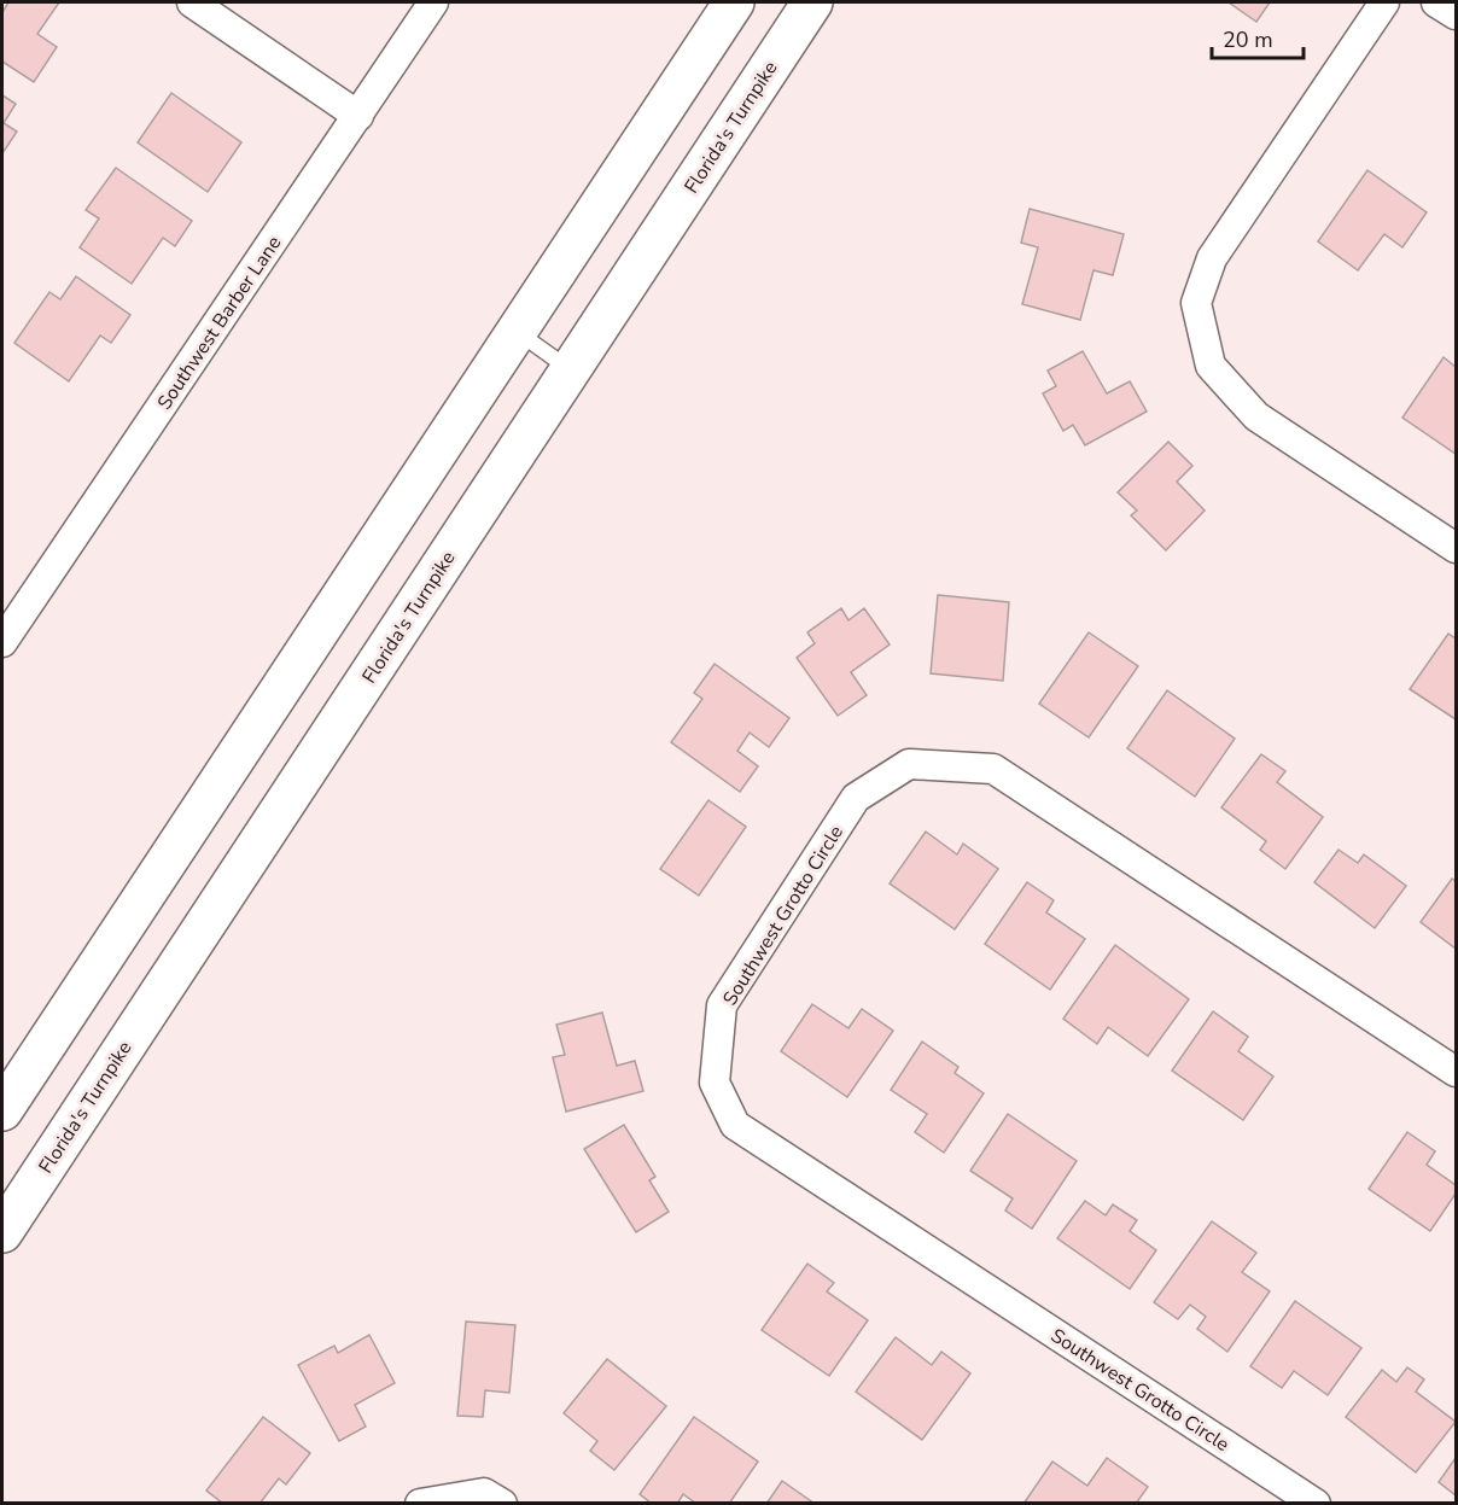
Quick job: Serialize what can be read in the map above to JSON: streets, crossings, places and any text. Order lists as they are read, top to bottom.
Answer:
{
  "streets": {
    "highway": ["Florida's Turnpike"],
    "street": ["Southwest Barber Lane", "Southwest Grotto Circle"]
  },
  "scale_bar": "20 m"
}
